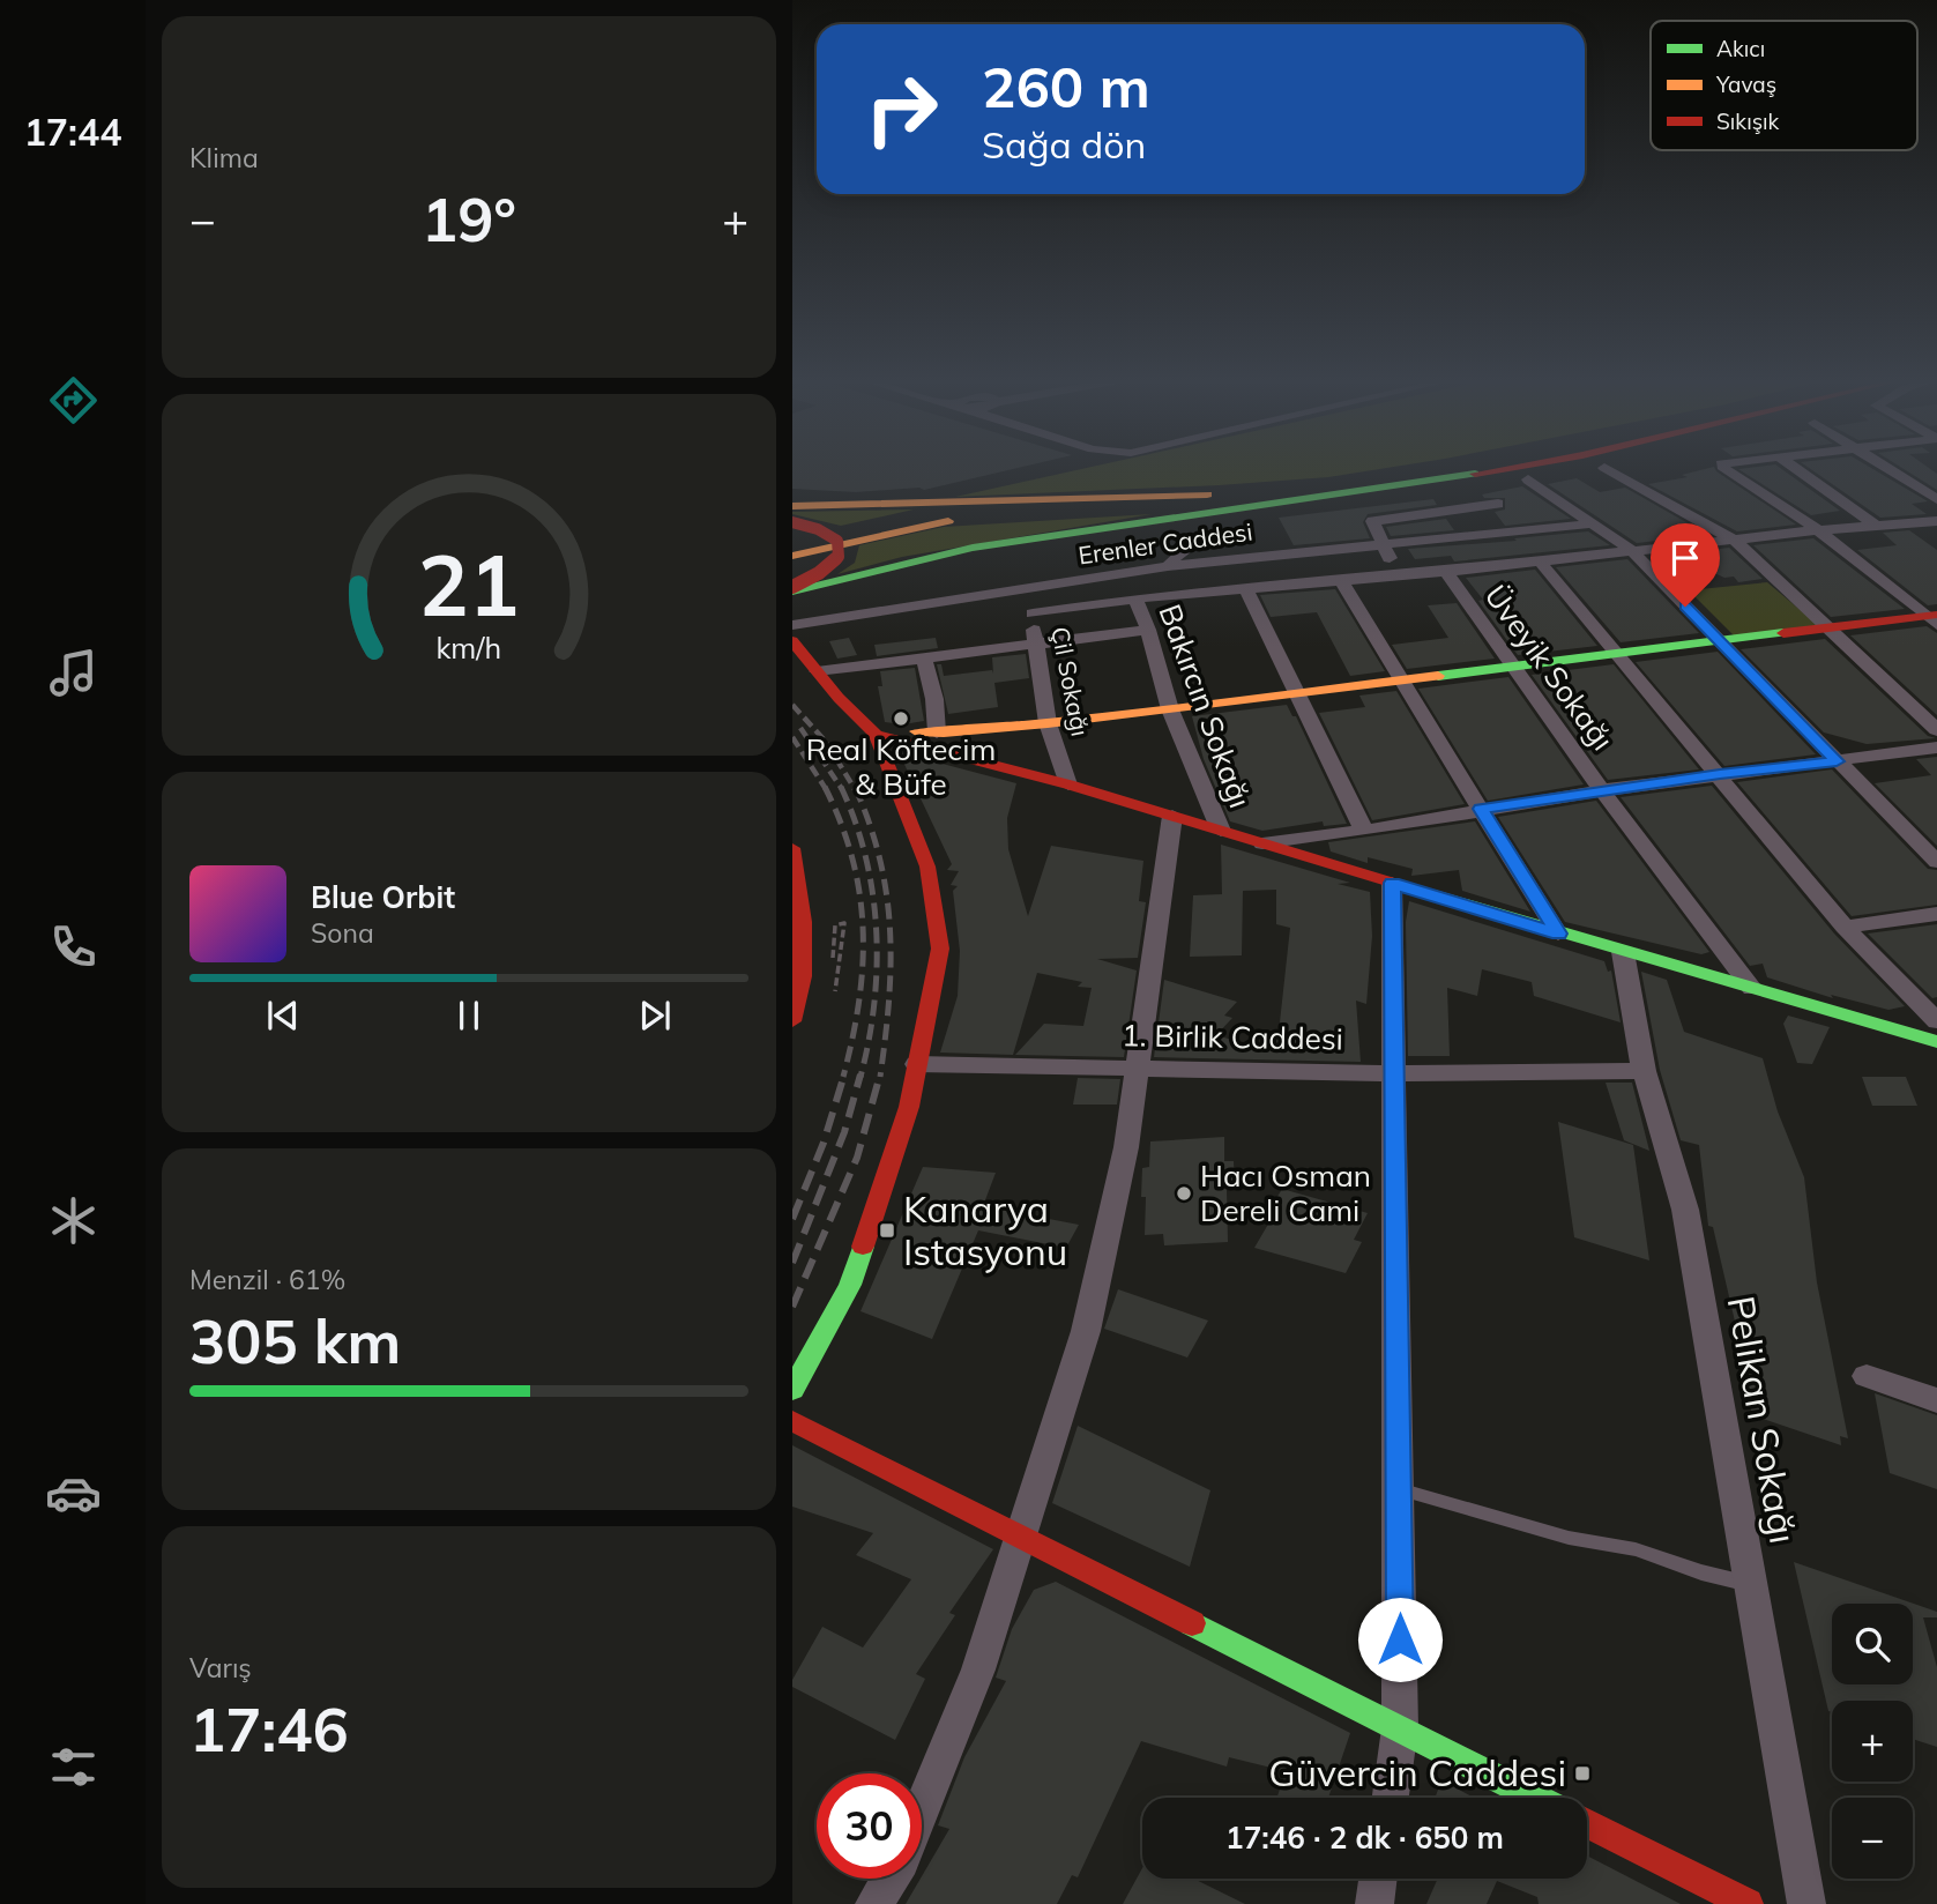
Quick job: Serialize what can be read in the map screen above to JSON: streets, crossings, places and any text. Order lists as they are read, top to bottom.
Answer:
{
  "streets": {
    "street": [
      "Erenler Caddesi",
      "Üveyik Sokağı",
      "Çil Sokağı",
      "Bakırcın Sokağı",
      "1. Birlik Caddesi",
      "Pelikan Sokağı"
    ]
  },
  "crossings": [
    ["Erenler Caddesi", "Çil Sokağı"],
    ["1. Birlik Caddesi", "Pelikan Sokağı"]
  ],
  "places": {
    "other": ["Real Köftecim & Büfe", "Hacı Osman Dereli Cami"],
    "transit": ["Kanarya Istasyonu", "Güvercin Caddesi"]
  },
  "legend": ["Akıcı", "Yavaş", "Sıkışık"],
  "page": {
    "tabs": "17:44",
    "tile": [
      "Klima",
      ["Menzil · 61%", "305 km"],
      ["Varış", "17:46"]
    ],
    "turn": ["260 m", "Sağa dön"],
    "heat": ["−", "19°", "+"],
    "song": ["Blue Orbit", "Sona"],
    "map_buttons": ["+", "−"],
    "limit": "30",
    "trip": "17:46 · 2 dk · 650 m",
    "gauge": ["21", "km/h"]
  }
}
